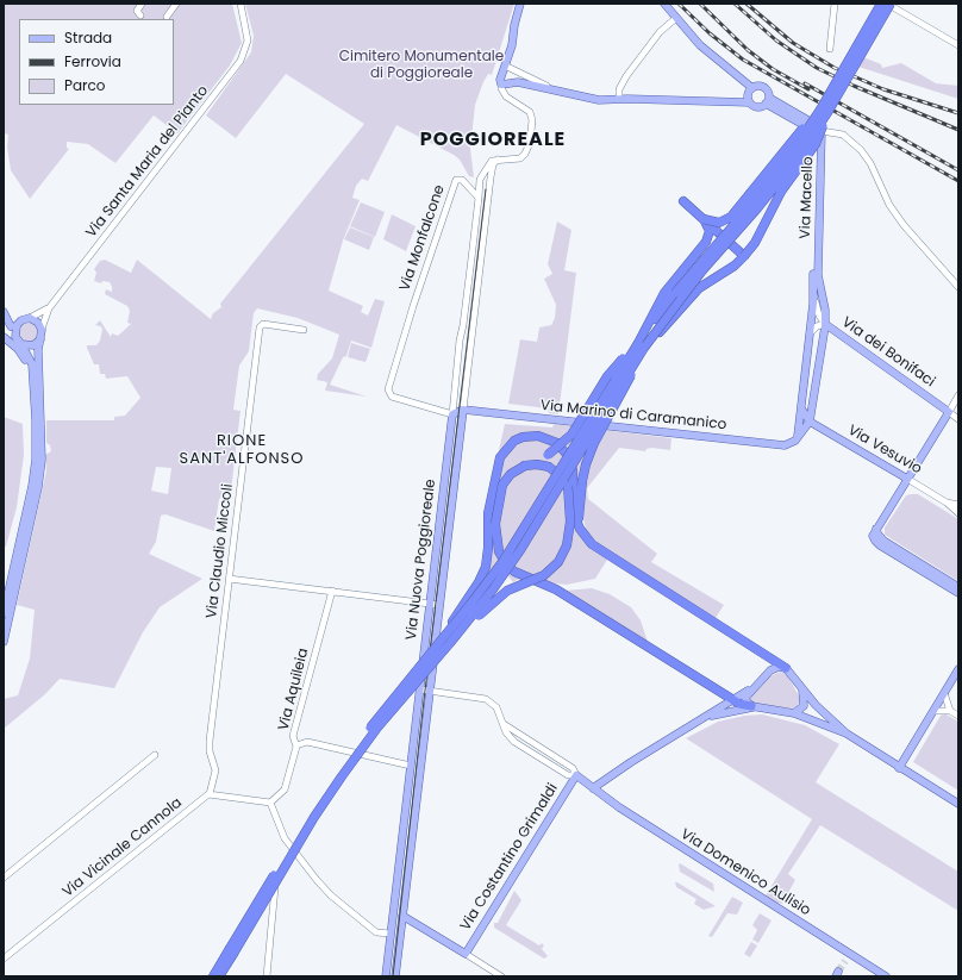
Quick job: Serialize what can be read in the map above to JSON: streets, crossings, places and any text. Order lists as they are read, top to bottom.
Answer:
{
  "streets": {
    "main road": [
      "Via Macello",
      "Via dei Bonifaci",
      "Via Marino di Caramanico",
      "Via Vesuvio",
      "Via Nuova Poggioreale",
      "Via Costantino Grimaldi",
      "Via Domenico Aulisio"
    ],
    "street": [
      "Via Santa Maria del Pianto",
      "Via Monfalcone",
      "Via Claudio Miccoli",
      "Via Aquileia",
      "Via Vicinale Cannola"
    ]
  },
  "crossings": [
    ["Via Monfalcone", "Via Nuova Poggioreale"],
    ["Via Marino di Caramanico", "Via Nuova Poggioreale"],
    ["Via Claudio Miccoli", "Via Vicinale Cannola"],
    ["Via Costantino Grimaldi", "Via Domenico Aulisio"]
  ],
  "districts": ["POGGIOREALE", "RIONE SANT'ALFONSO"],
  "parks": ["Cimitero Monumentale di Poggioreale"],
  "legend": ["Strada", "Ferrovia", "Parco"]
}
